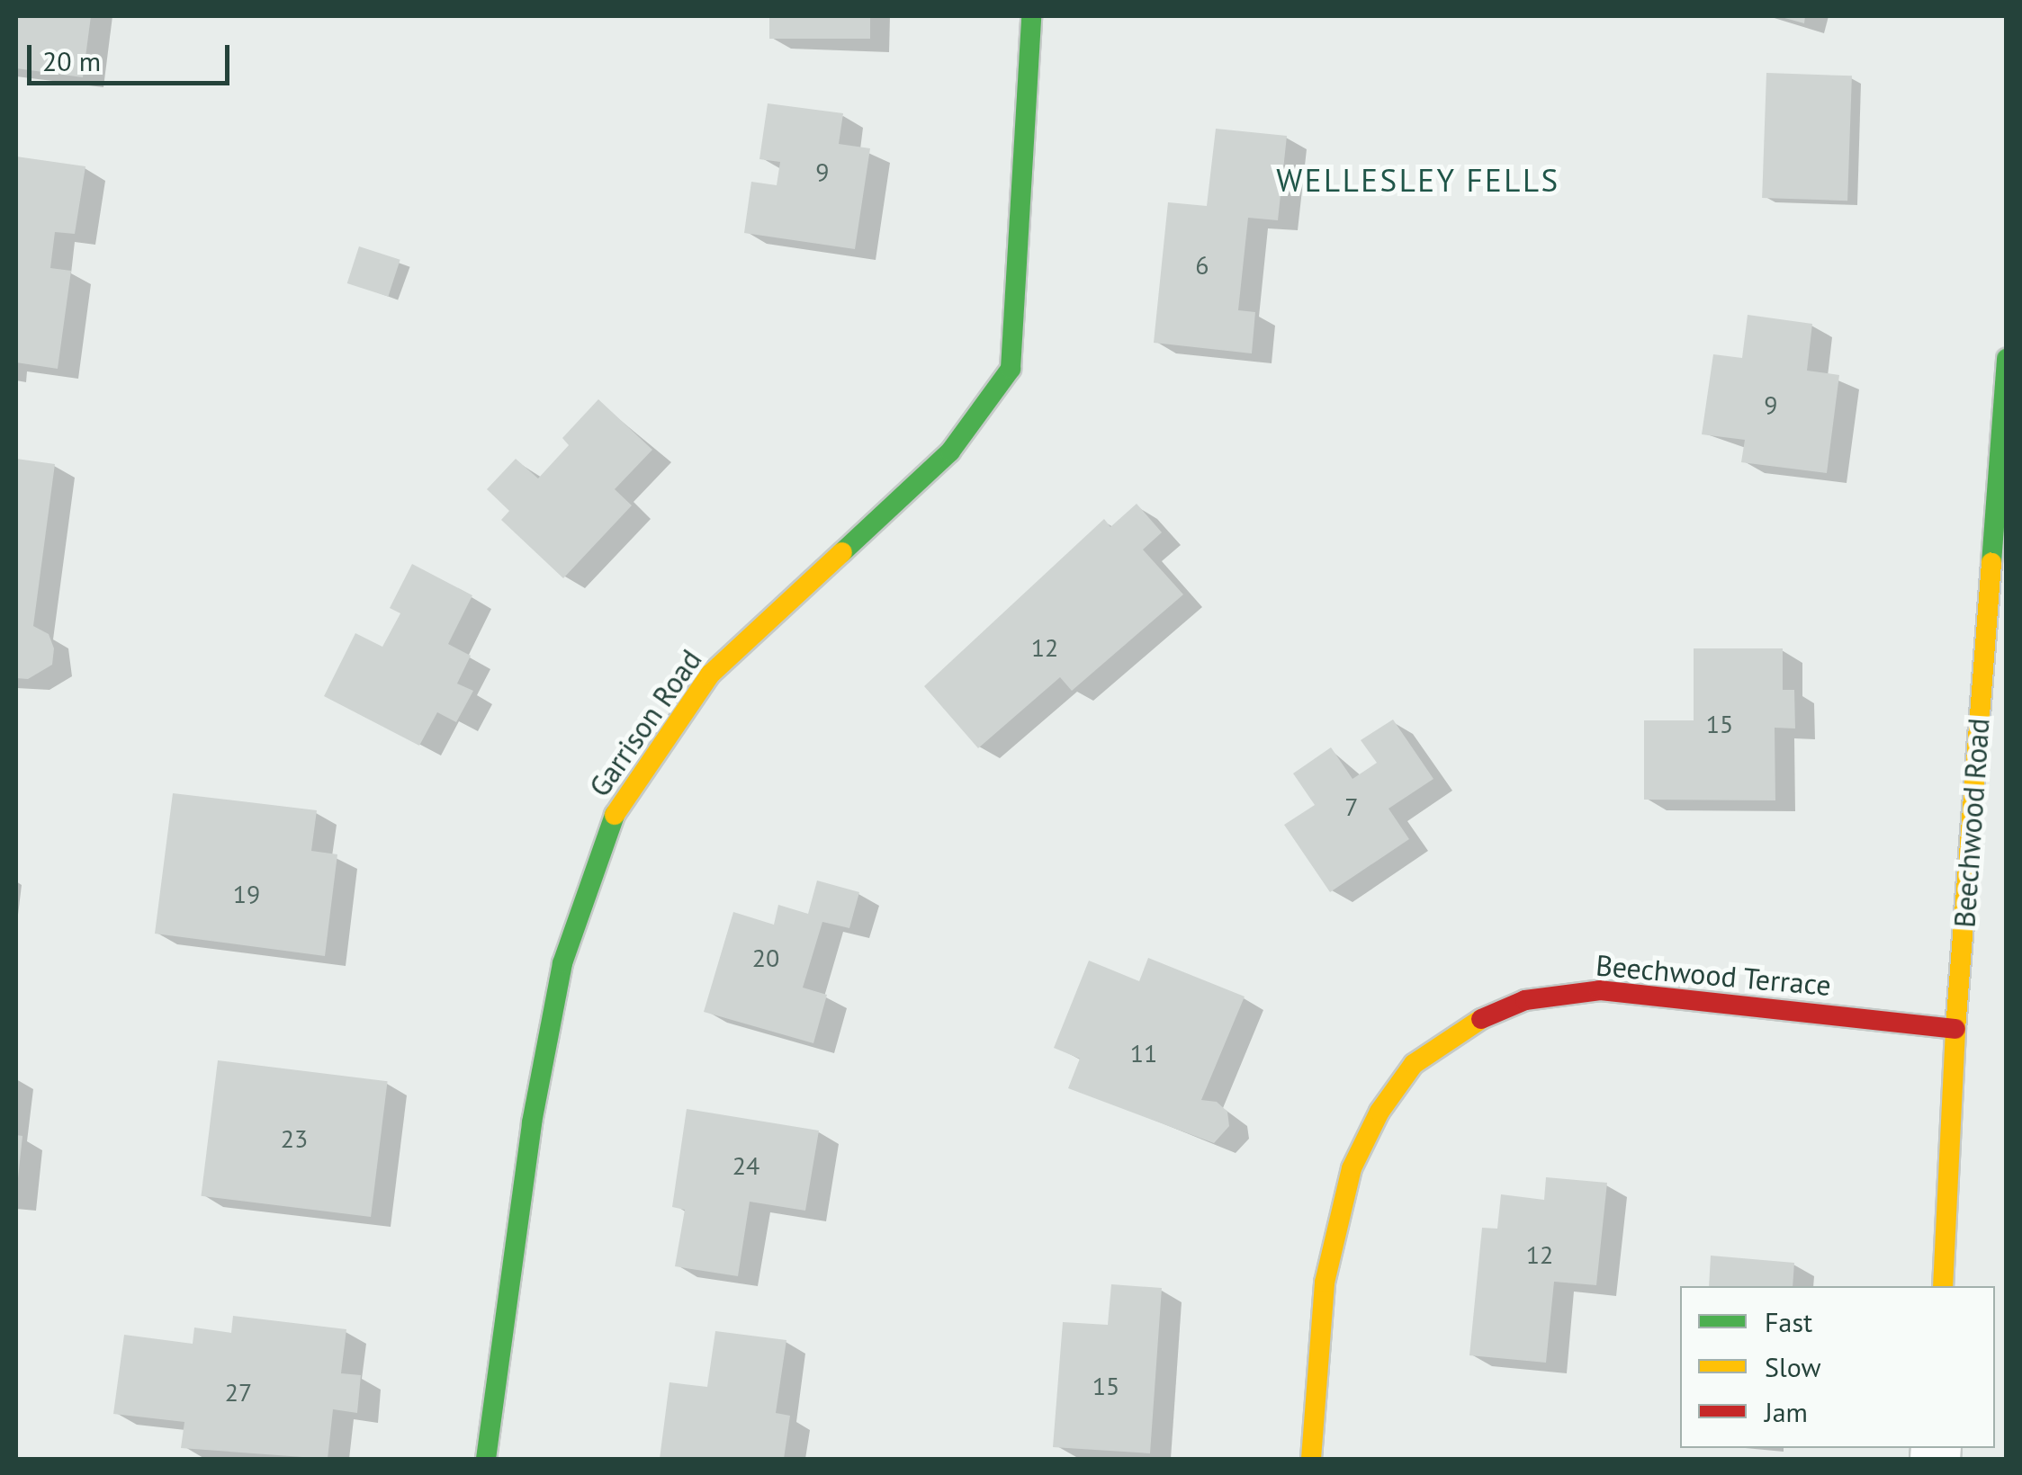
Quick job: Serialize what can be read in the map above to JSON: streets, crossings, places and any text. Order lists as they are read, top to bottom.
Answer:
{
  "streets": {
    "street": ["Garrison Road", "Beechwood Road", "Beechwood Terrace"]
  },
  "crossings": [
    ["Beechwood Road", "Beechwood Terrace"]
  ],
  "districts": ["WELLESLEY FELLS"],
  "house_numbers": [
    "9",
    "6",
    "9",
    "12",
    "15",
    "7",
    "19",
    "20",
    "11",
    "23",
    "24",
    "12",
    "15",
    "27"
  ],
  "legend": ["Fast", "Slow", "Jam"],
  "scale_bar": "20 m"
}
